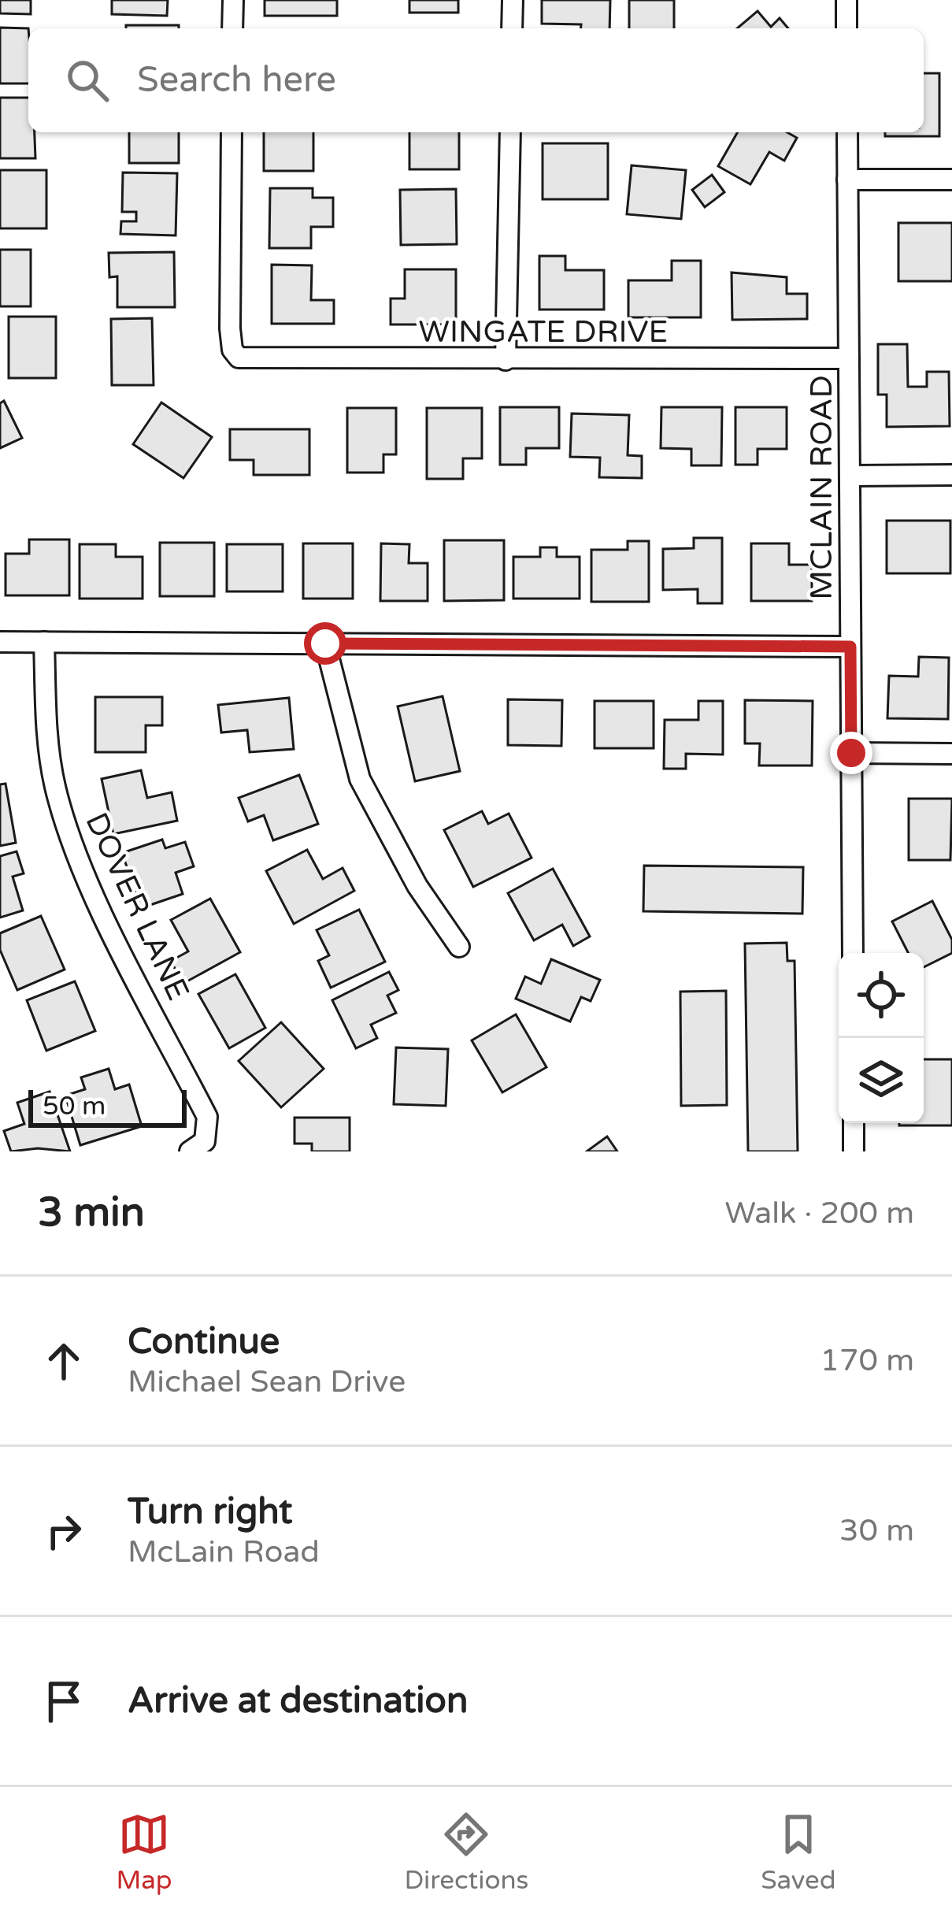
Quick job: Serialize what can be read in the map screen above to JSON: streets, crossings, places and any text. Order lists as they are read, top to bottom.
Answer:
{
  "streets": {
    "street": ["WINGATE DRIVE", "MCLAIN ROAD", "DOVER LANE"]
  },
  "crossings": [
    ["WINGATE DRIVE", "MCLAIN ROAD"]
  ],
  "scale_bar": "50 m",
  "page": {
    "search": "Search here",
    "scale": "50 m",
    "heading": ["3 min", "Walk · 200 m"],
    "list": [
      ["Continue", "Michael Sean Drive", "170 m"],
      ["Turn right", "McLain Road", "30 m"],
      "Arrive at destination"
    ],
    "nav": ["Map", "Directions", "Saved"]
  }
}
